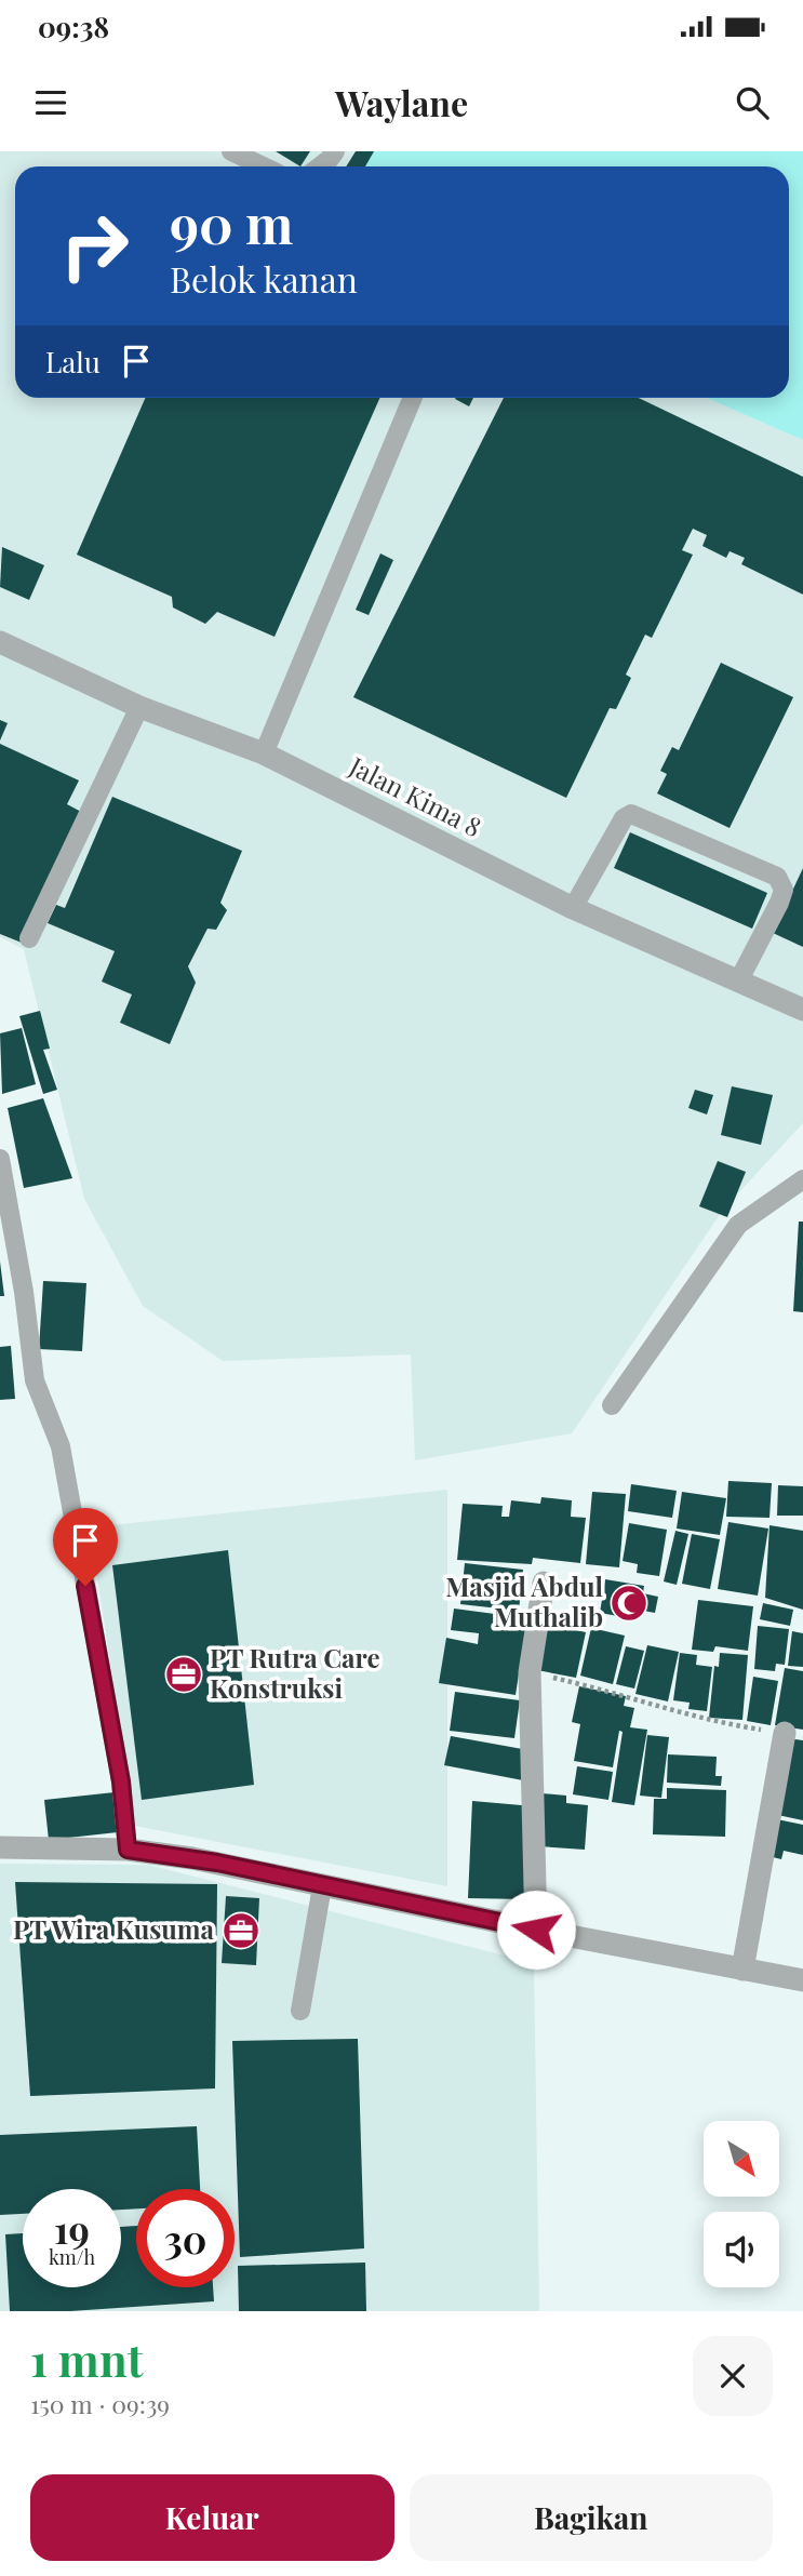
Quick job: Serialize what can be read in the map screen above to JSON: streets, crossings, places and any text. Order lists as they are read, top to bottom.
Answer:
{
  "streets": {
    "street": ["Jalan Kima 8"]
  },
  "places": {
    "mosque": ["Masjid Abdul Muthalib"],
    "office": ["PT Rutra Care Konstruksi", "PT Wira Kusuma"]
  },
  "north": "bottom right",
  "page": {
    "status": "09:38",
    "header": "Waylane",
    "turn": ["90 m", "Belok kanan"],
    "then": "Lalu",
    "speed": "19 km/h",
    "limit": "30",
    "heading": ["1 mnt", "150 m · 09:39"],
    "buttons": ["Keluar", "Bagikan"]
  }
}
